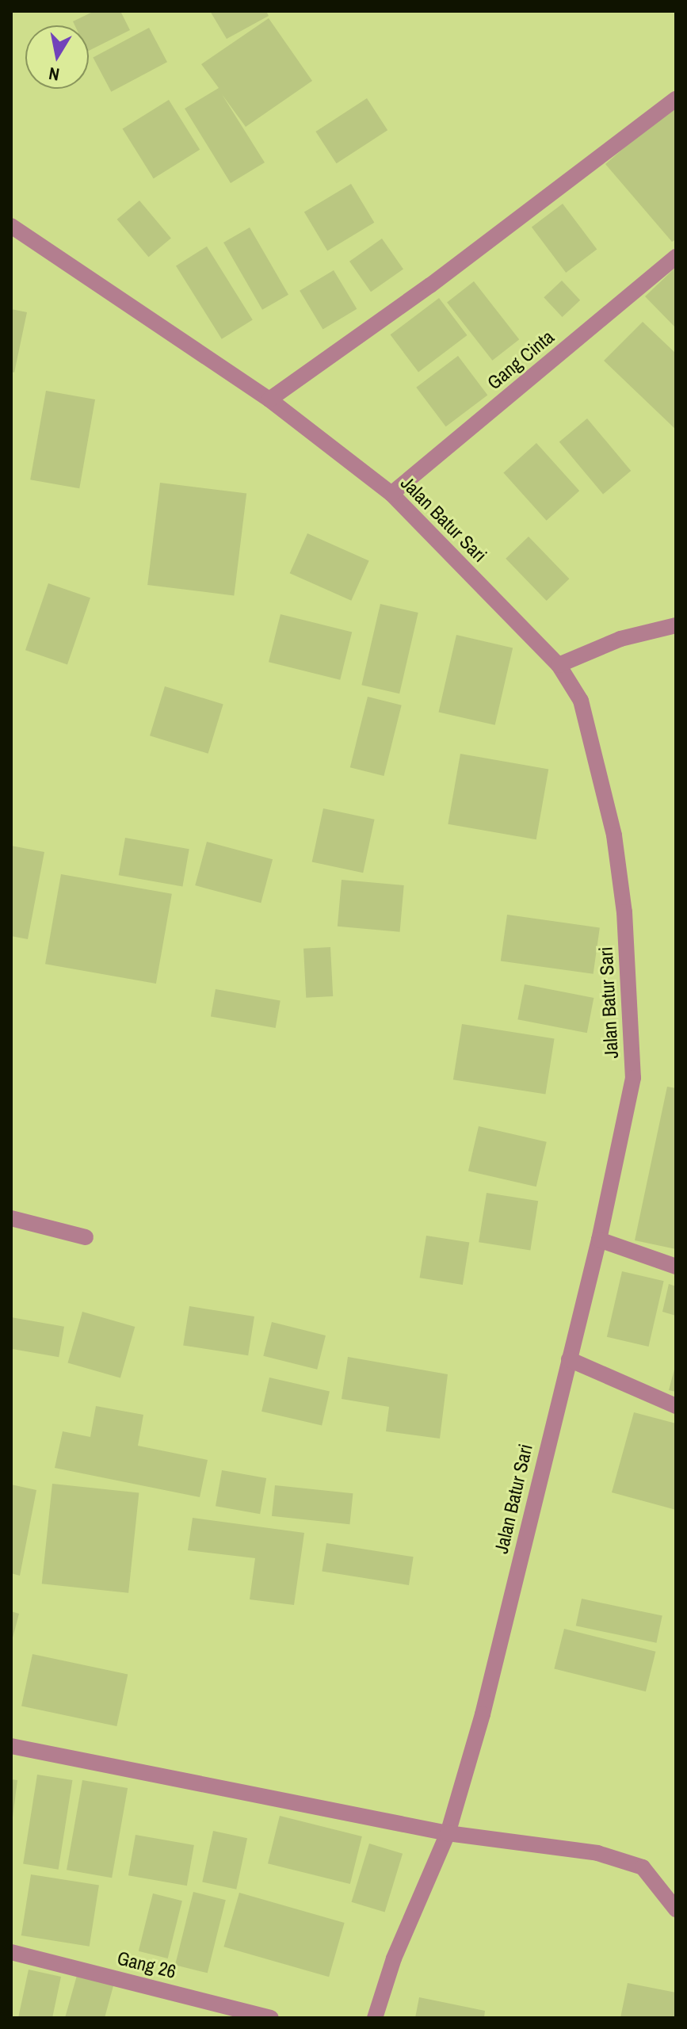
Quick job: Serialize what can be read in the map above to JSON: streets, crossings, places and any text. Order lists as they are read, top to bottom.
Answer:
{
  "streets": {
    "street": ["Gang Cinta", "Jalan Batur Sari", "Gang 26"]
  },
  "crossings": [
    ["Gang Cinta", "Jalan Batur Sari"]
  ],
  "north": "bottom"
}
